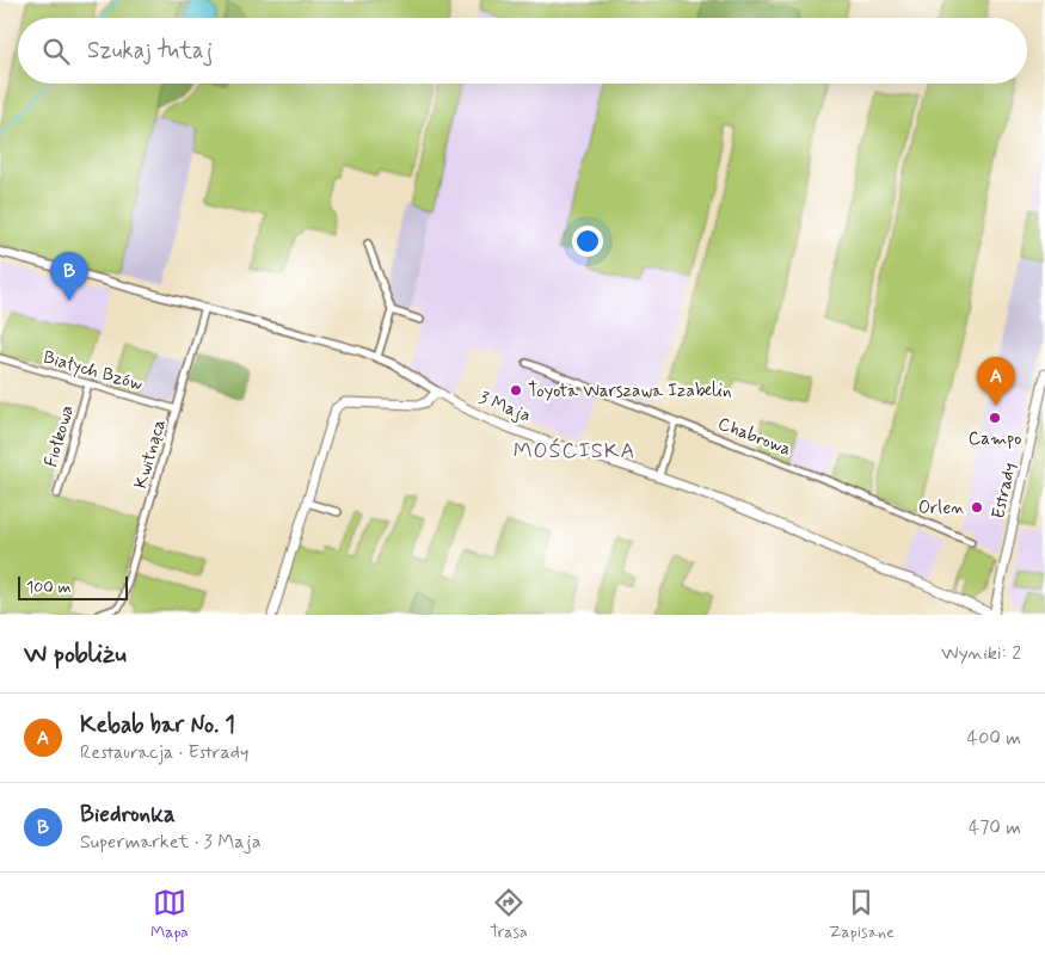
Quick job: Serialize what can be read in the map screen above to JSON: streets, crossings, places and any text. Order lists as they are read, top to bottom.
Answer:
{
  "streets": {
    "main road": ["3 Maja", "Estrady"],
    "street": [
      "Białych Bzów",
      "Fiołkowa",
      "Chabrowa",
      "Kwitnąca"
    ]
  },
  "crossings": [
    ["Białych Bzów", "Fiołkowa"],
    ["Białych Bzów", "Kwitnąca"],
    ["3 Maja", "Kwitnąca"],
    ["3 Maja", "Estrady"]
  ],
  "districts": ["MOŚCISKA"],
  "places": ["Toyota Warszawa Izabelin", "Campo", "Orlen"],
  "scale_bar": "100 m",
  "page": {
    "search": "Szukaj tutaj",
    "pins": ["B", "A"],
    "scale": "100 m",
    "heading": ["W pobliżu", "Wyniki: 2"],
    "list": [
      {
        "mark": "A",
        "name": "Kebab bar No. 1",
        "note": "Restauracja · Estrady",
        "value": "400 m"
      },
      {
        "mark": "B",
        "name": "Biedronka",
        "note": "Supermarket · 3 Maja",
        "value": "470 m"
      }
    ],
    "nav": ["Mapa", "Trasa", "Zapisane"]
  }
}
